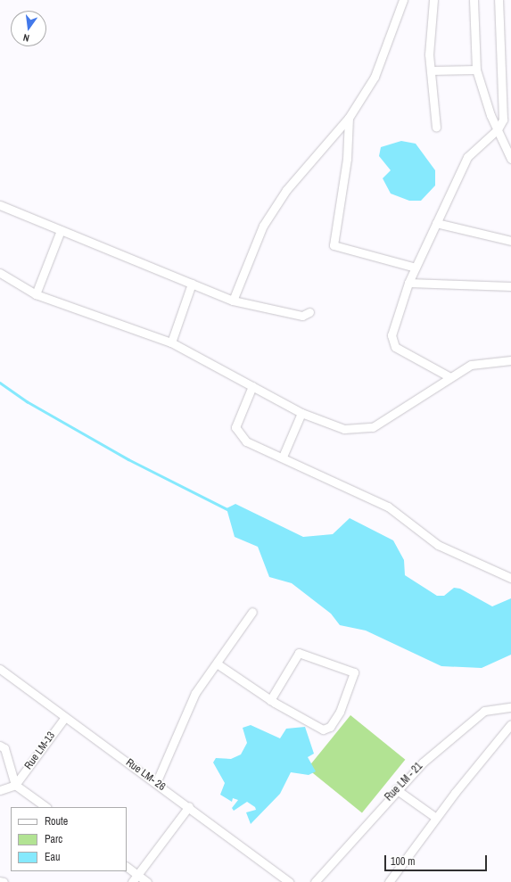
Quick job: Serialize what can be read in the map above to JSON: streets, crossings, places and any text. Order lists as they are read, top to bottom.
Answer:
{
  "streets": {
    "street": ["Rue LM-13", "Rue LM- 26", "Rue LM - 21"]
  },
  "crossings": [
    ["Rue LM-13", "Rue LM- 26"]
  ],
  "legend": ["Route", "Parc", "Eau"],
  "scale_bar": "100 m",
  "north": "bottom"
}
